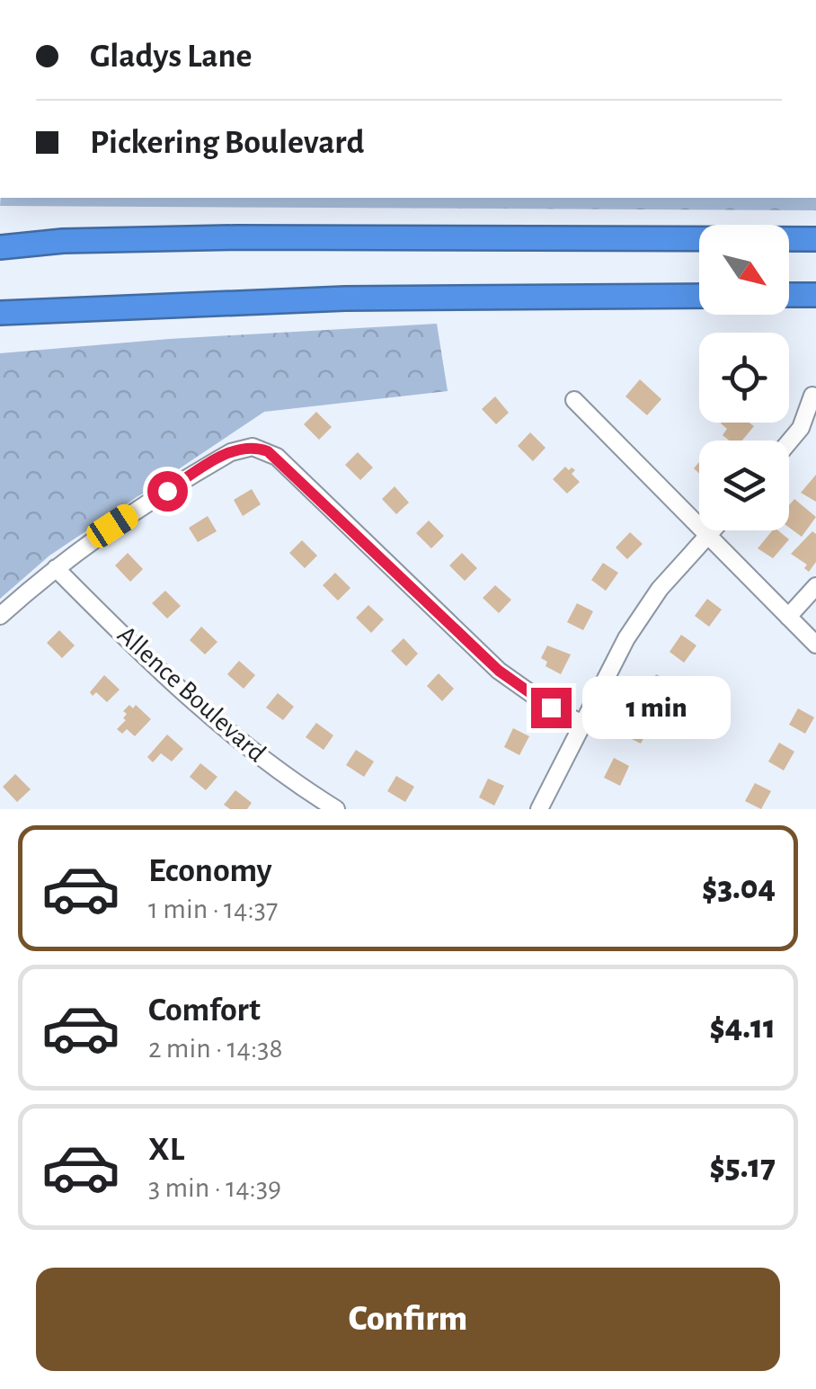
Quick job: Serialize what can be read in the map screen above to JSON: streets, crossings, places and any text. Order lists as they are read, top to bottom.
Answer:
{
  "streets": {
    "street": ["Allence Boulevard"]
  },
  "north": "bottom right",
  "page": {
    "banner": ["Gladys Lane", "Pickering Boulevard"],
    "bubble": "1 min",
    "list": [
      {
        "name": "Economy",
        "note": "1 min · 14:37",
        "value": "$3.04"
      },
      {
        "name": "Comfort",
        "note": "2 min · 14:38",
        "value": "$4.11"
      },
      {
        "name": "XL",
        "note": "3 min · 14:39",
        "value": "$5.17"
      }
    ],
    "buttons": "Confirm"
  }
}
